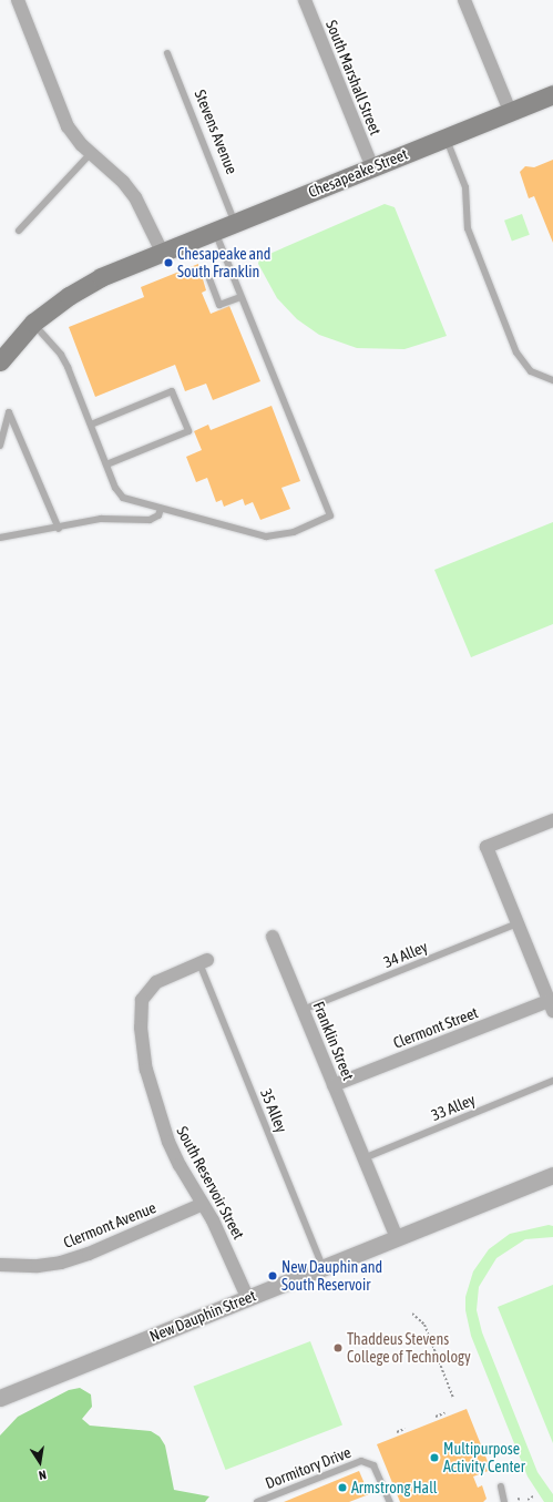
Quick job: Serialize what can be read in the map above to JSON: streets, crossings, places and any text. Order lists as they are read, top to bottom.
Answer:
{
  "streets": {
    "main road": ["Chesapeake Street"],
    "street": [
      "South Marshall Street",
      "Clermont Street",
      "Franklin Street",
      "South Reservoir Street",
      "Clermont Avenue",
      "New Dauphin Street"
    ],
    "lane": [
      "Stevens Avenue",
      "34 Alley",
      "33 Alley",
      "35 Alley",
      "Dormitory Drive"
    ]
  },
  "crossings": [
    ["South Marshall Street", "Chesapeake Street"],
    ["Stevens Avenue", "Chesapeake Street"],
    ["34 Alley", "Franklin Street"],
    ["Clermont Street", "Franklin Street"],
    ["Franklin Street", "33 Alley"],
    ["Franklin Street", "New Dauphin Street"],
    ["35 Alley", "South Reservoir Street"],
    ["35 Alley", "New Dauphin Street"],
    ["South Reservoir Street", "Clermont Avenue"],
    ["South Reservoir Street", "New Dauphin Street"]
  ],
  "places": [
    "Chesapeake and South Franklin",
    "New Dauphin and South Reservoir",
    "Thaddeus Stevens College of Technology",
    "Multipurpose Activity Center",
    "Armstrong Hall"
  ],
  "north": "bottom"
}
